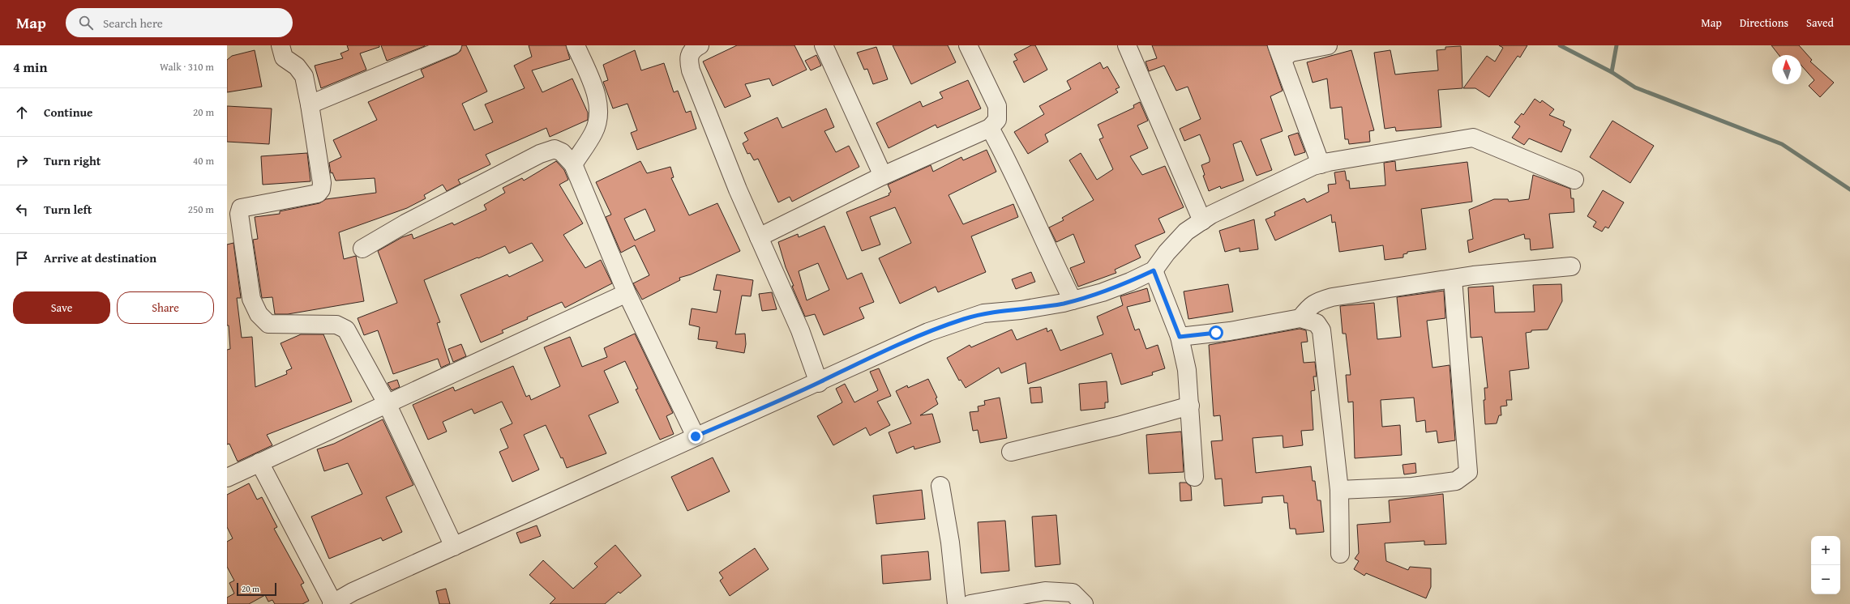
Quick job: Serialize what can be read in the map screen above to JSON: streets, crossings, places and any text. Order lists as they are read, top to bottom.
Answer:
{
  "scale_bar": "20 m",
  "north": "top",
  "page": {
    "header": "Map",
    "search": "Search here",
    "nav": ["Map", "Directions", "Saved"],
    "heading": ["4 min", "Walk · 310 m"],
    "list": [
      ["Continue", "20 m"],
      ["Turn right", "40 m"],
      ["Turn left", "250 m"],
      "Arrive at destination"
    ],
    "buttons": ["Save", "Share"],
    "map_buttons": ["+", "−"],
    "scale": "20 m"
  }
}
